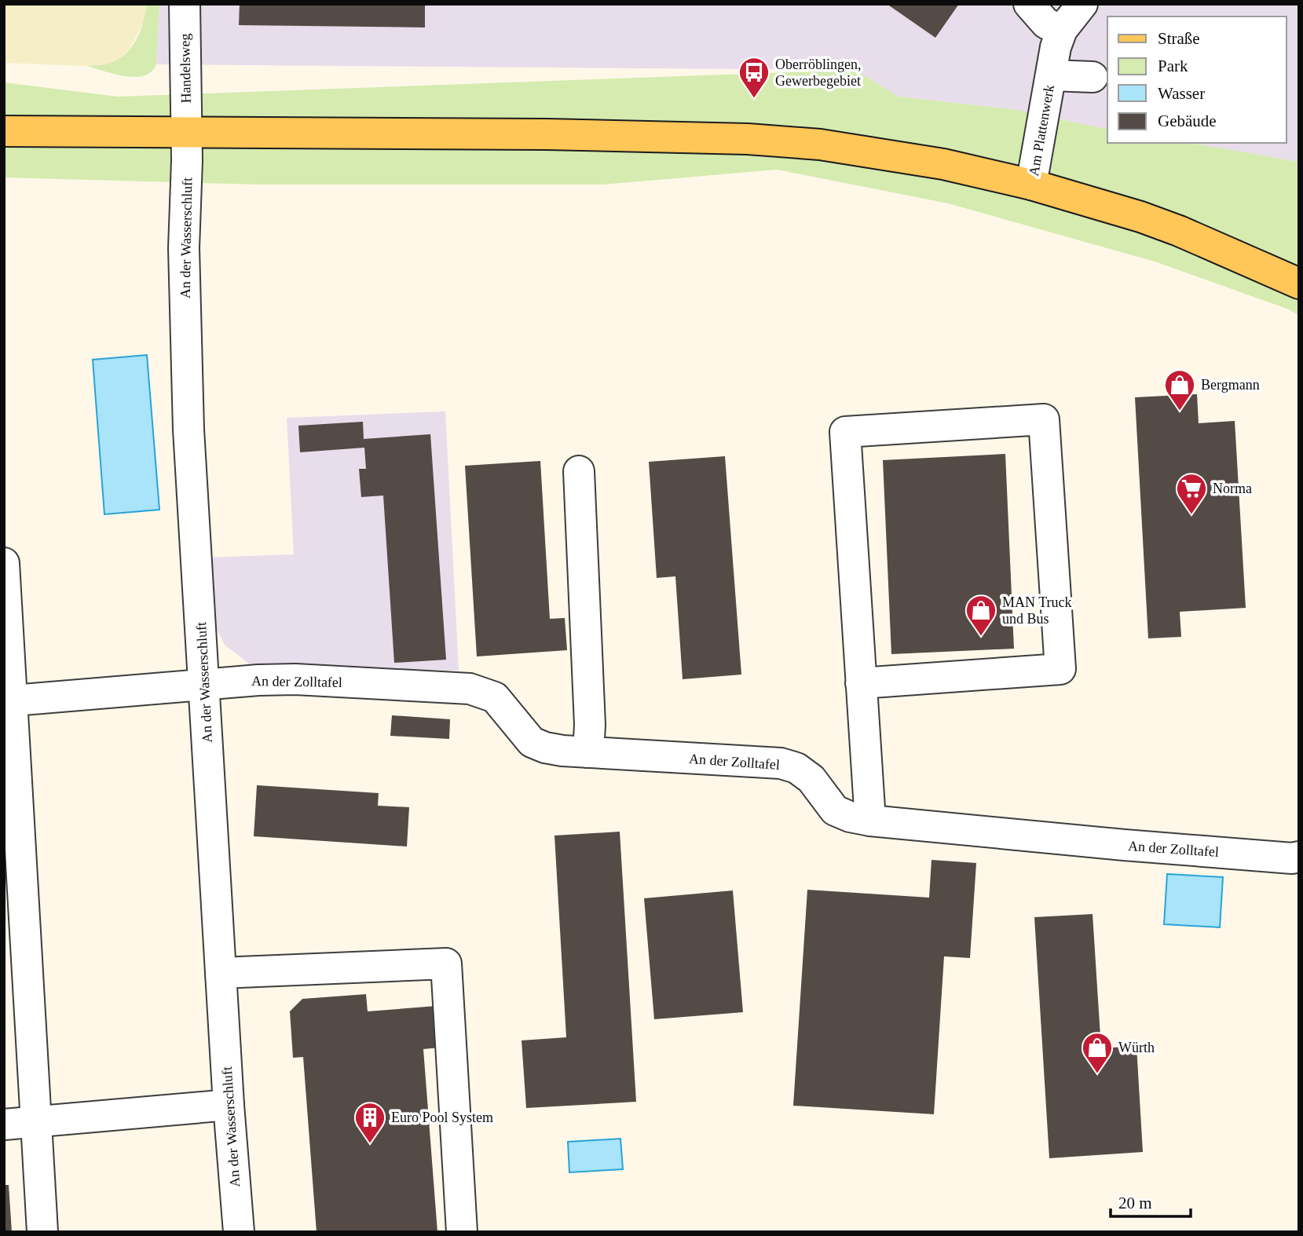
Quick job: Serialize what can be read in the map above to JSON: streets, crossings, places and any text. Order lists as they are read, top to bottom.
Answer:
{
  "streets": {
    "street": [
      "Handelsweg",
      "Am Plattenwerk",
      "An der Wasserschluft",
      "An der Zolltafel"
    ]
  },
  "crossings": [
    ["Handelsweg", "An der Wasserschluft"],
    ["An der Wasserschluft", "An der Zolltafel"]
  ],
  "places": {
    "bus stop": ["Oberröblingen, Gewerbegebiet"],
    "shop": ["Bergmann", "MAN Truck und Bus", "Würth"],
    "supermarket": ["Norma"],
    "building": ["Euro Pool System"]
  },
  "legend": [
    "Straße",
    "Park",
    "Wasser",
    "Gebäude"
  ],
  "scale_bar": "20 m"
}
